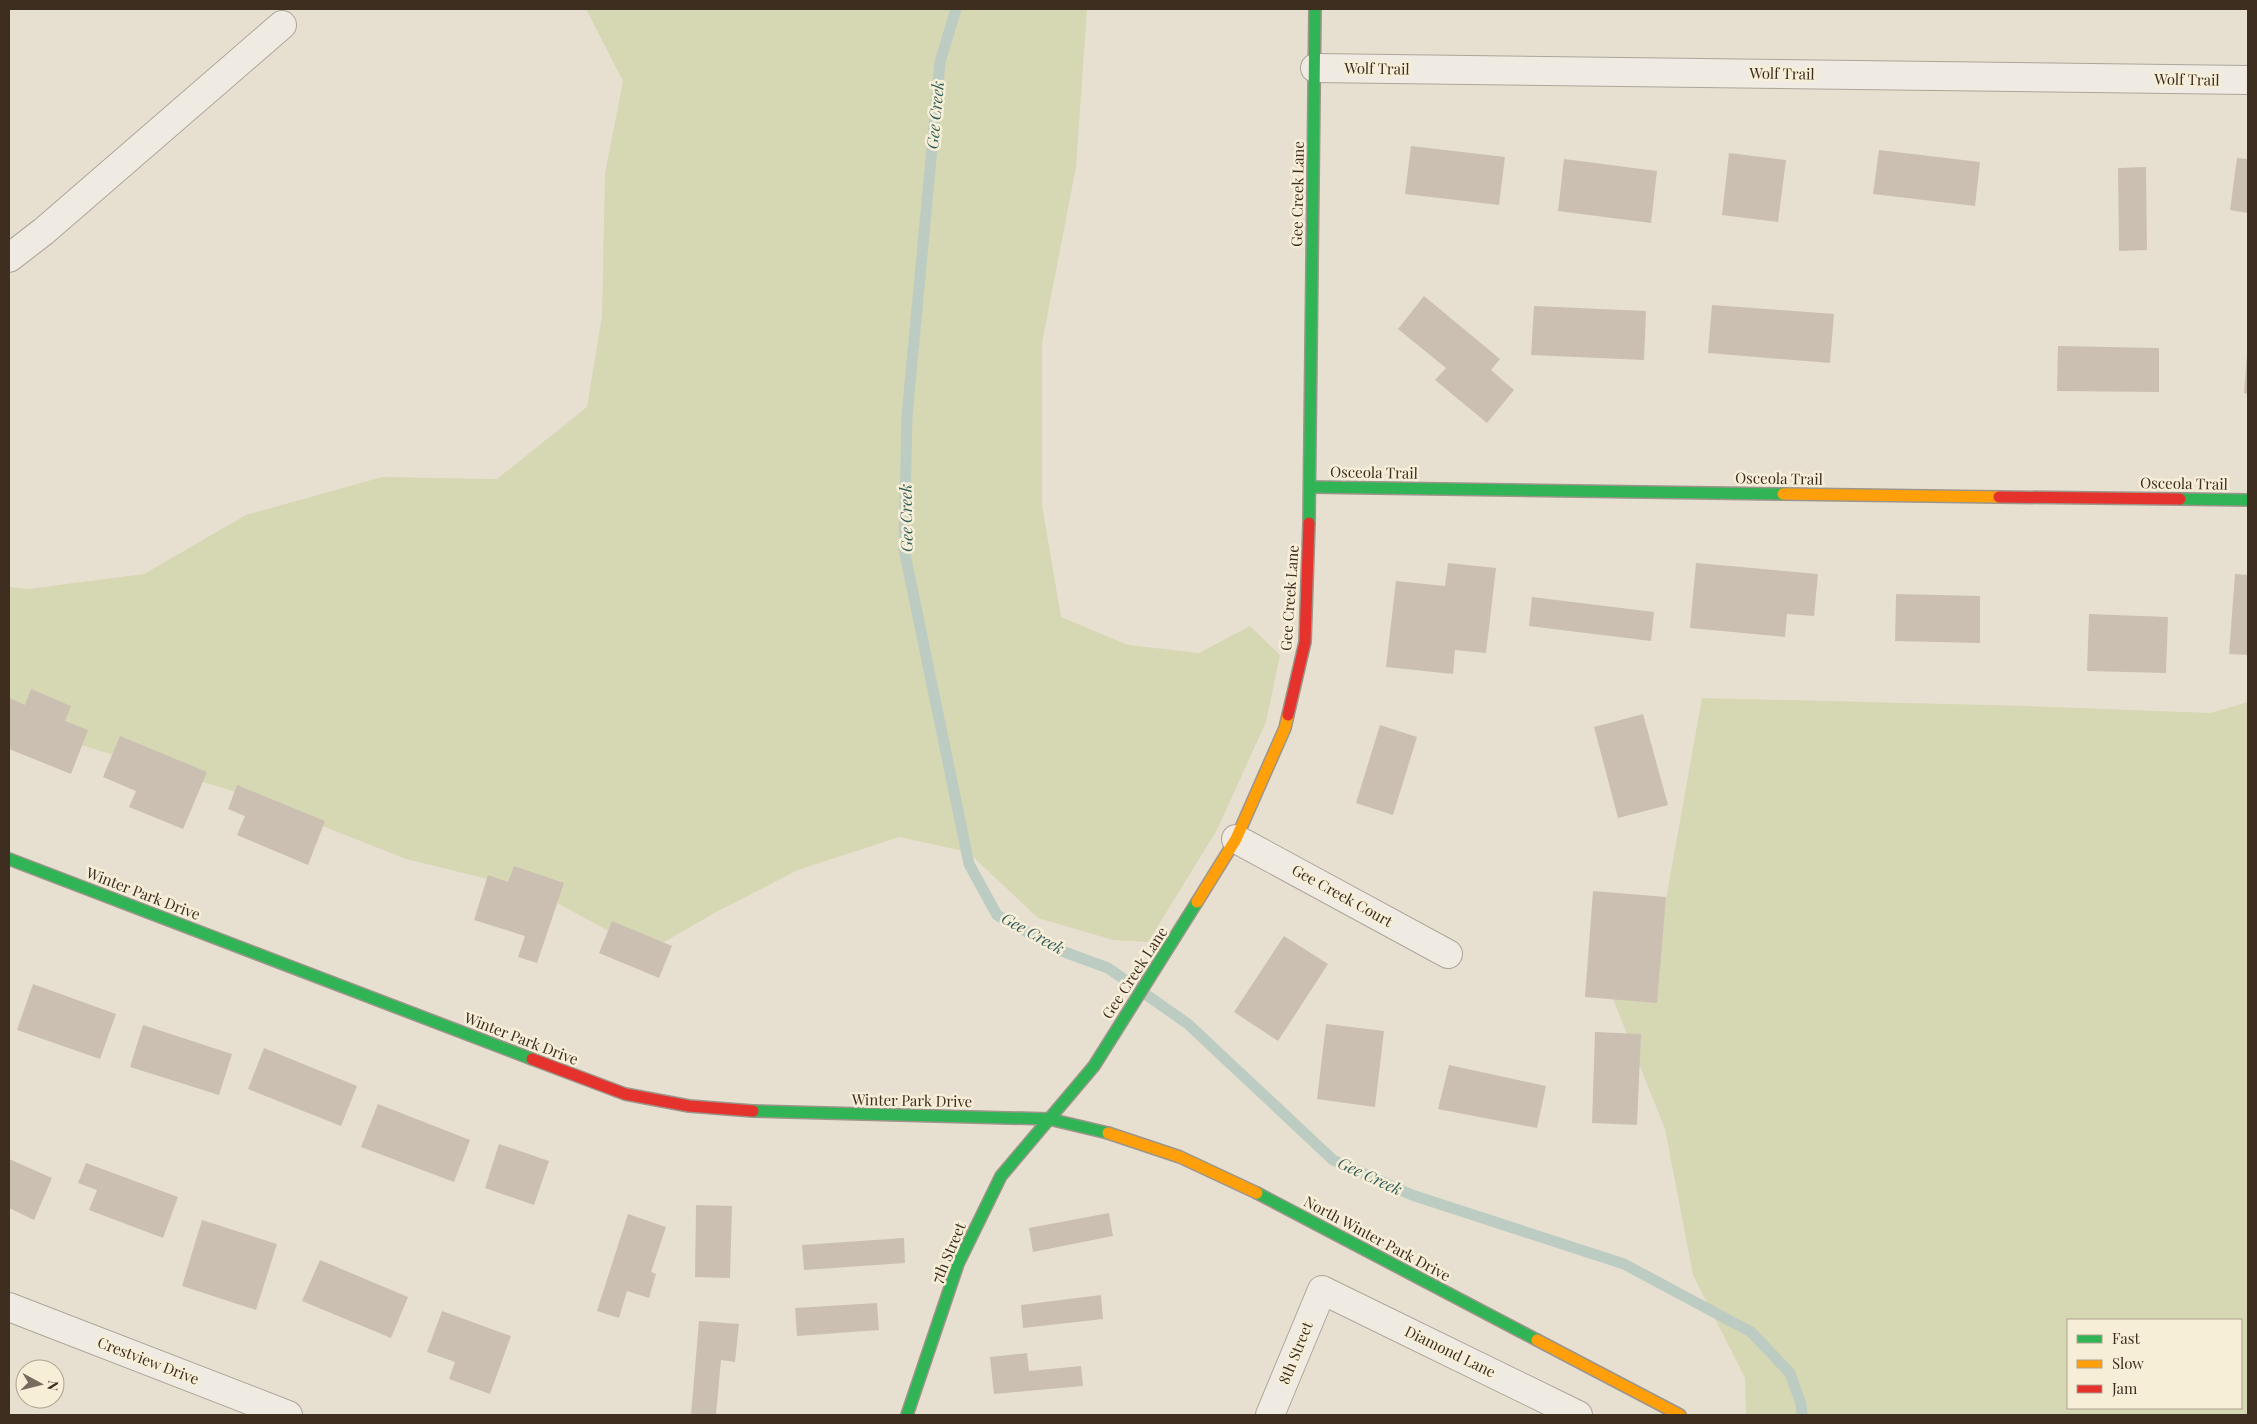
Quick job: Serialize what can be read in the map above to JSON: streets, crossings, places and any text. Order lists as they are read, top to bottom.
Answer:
{
  "streets": {
    "street": [
      "Wolf Trail",
      "Gee Creek Lane",
      "Osceola Trail",
      "Winter Park Drive",
      "Gee Creek Court",
      "North Winter Park Drive",
      "7th Street",
      "Diamond Lane",
      "8th Street",
      "Crestview Drive"
    ]
  },
  "crossings": [
    ["Wolf Trail", "Gee Creek Lane"],
    ["Gee Creek Lane", "Osceola Trail"],
    ["Gee Creek Lane", "Winter Park Drive"],
    ["Gee Creek Lane", "Gee Creek Court"],
    ["Gee Creek Lane", "North Winter Park Drive"],
    ["Gee Creek Lane", "7th Street"],
    ["Winter Park Drive", "North Winter Park Drive"],
    ["Winter Park Drive", "7th Street"],
    ["North Winter Park Drive", "7th Street"],
    ["Diamond Lane", "8th Street"]
  ],
  "water": ["Gee Creek"],
  "legend": ["Fast", "Slow", "Jam"],
  "north": "right"
}
